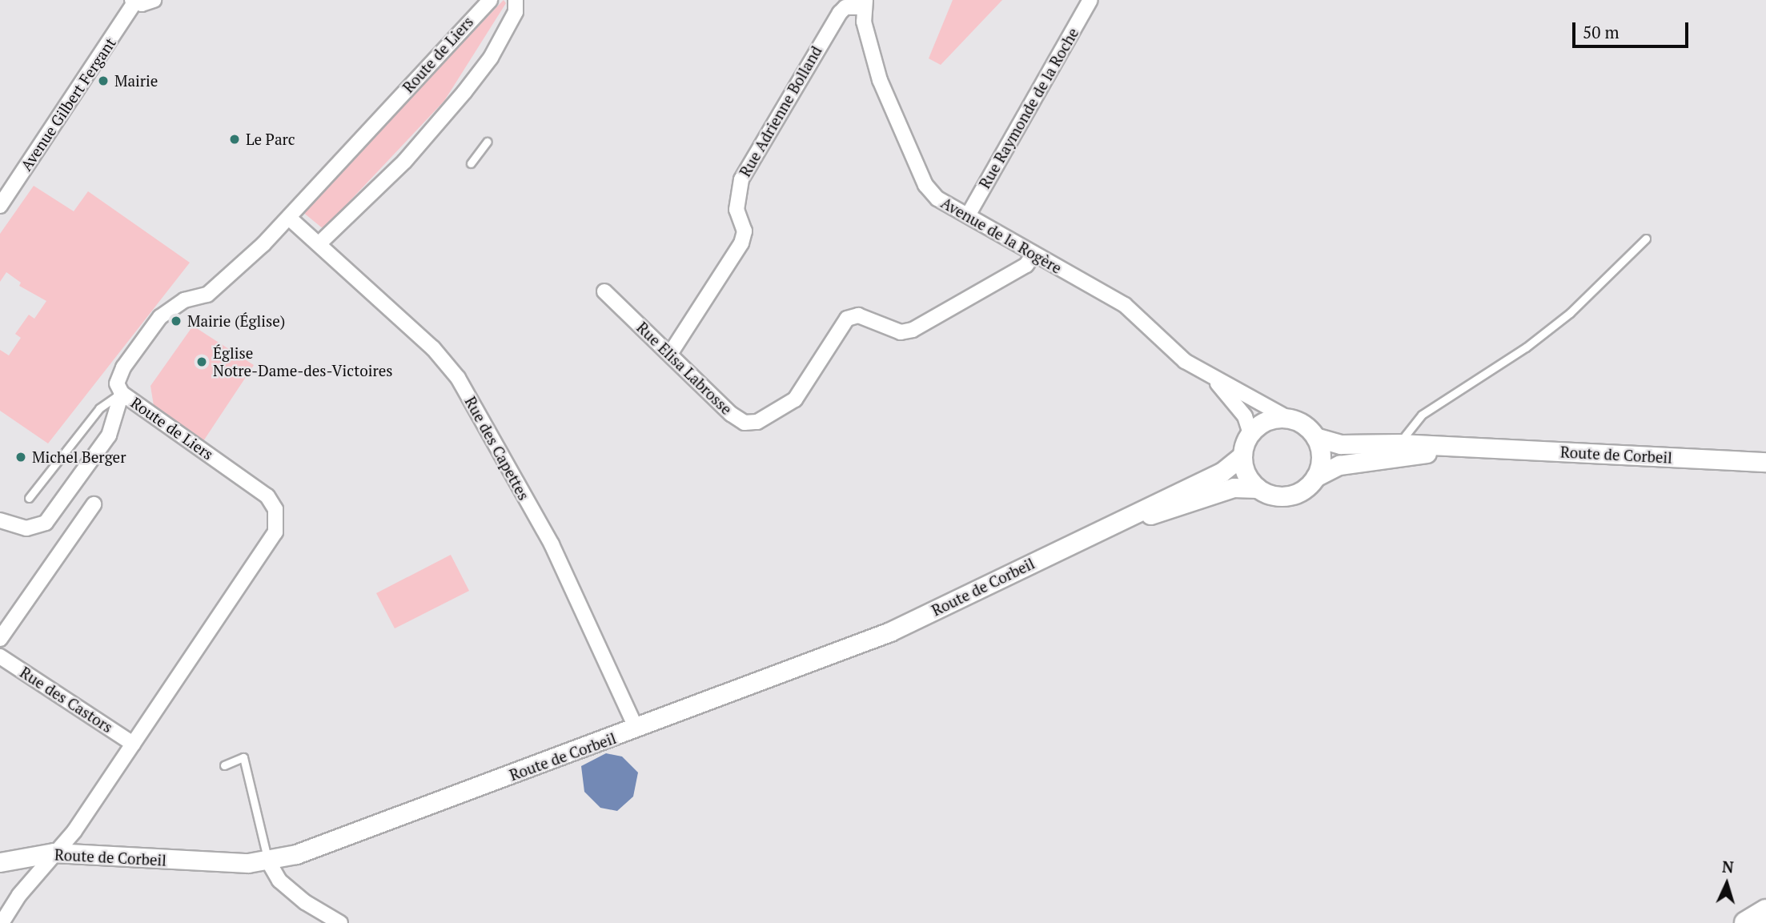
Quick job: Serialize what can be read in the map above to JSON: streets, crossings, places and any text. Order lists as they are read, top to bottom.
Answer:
{
  "streets": {
    "street": [
      "Route de Liers",
      "Avenue Gilbert Fergant",
      "Rue Raymonde de la Roche",
      "Rue Adrienne Bolland",
      "Avenue de la Rogère",
      "Rue Elisa Labrosse",
      "Rue des Capettes",
      "Route de Corbeil",
      "Rue des Castors"
    ]
  },
  "crossings": [
    ["Route de Liers", "Rue des Capettes"],
    ["Route de Liers", "Route de Corbeil"],
    ["Route de Liers", "Rue des Castors"],
    ["Rue Raymonde de la Roche", "Avenue de la Rogère"],
    ["Rue Adrienne Bolland", "Avenue de la Rogère"],
    ["Rue Adrienne Bolland", "Rue Elisa Labrosse"],
    ["Avenue de la Rogère", "Rue Elisa Labrosse"],
    ["Avenue de la Rogère", "Route de Corbeil"],
    ["Rue des Capettes", "Route de Corbeil"]
  ],
  "places": [
    "Mairie",
    "Le Parc",
    "Mairie (Église)",
    "Église Notre-Dame-des-Victoires",
    "Michel Berger"
  ],
  "scale_bar": "50 m",
  "north": "top"
}
